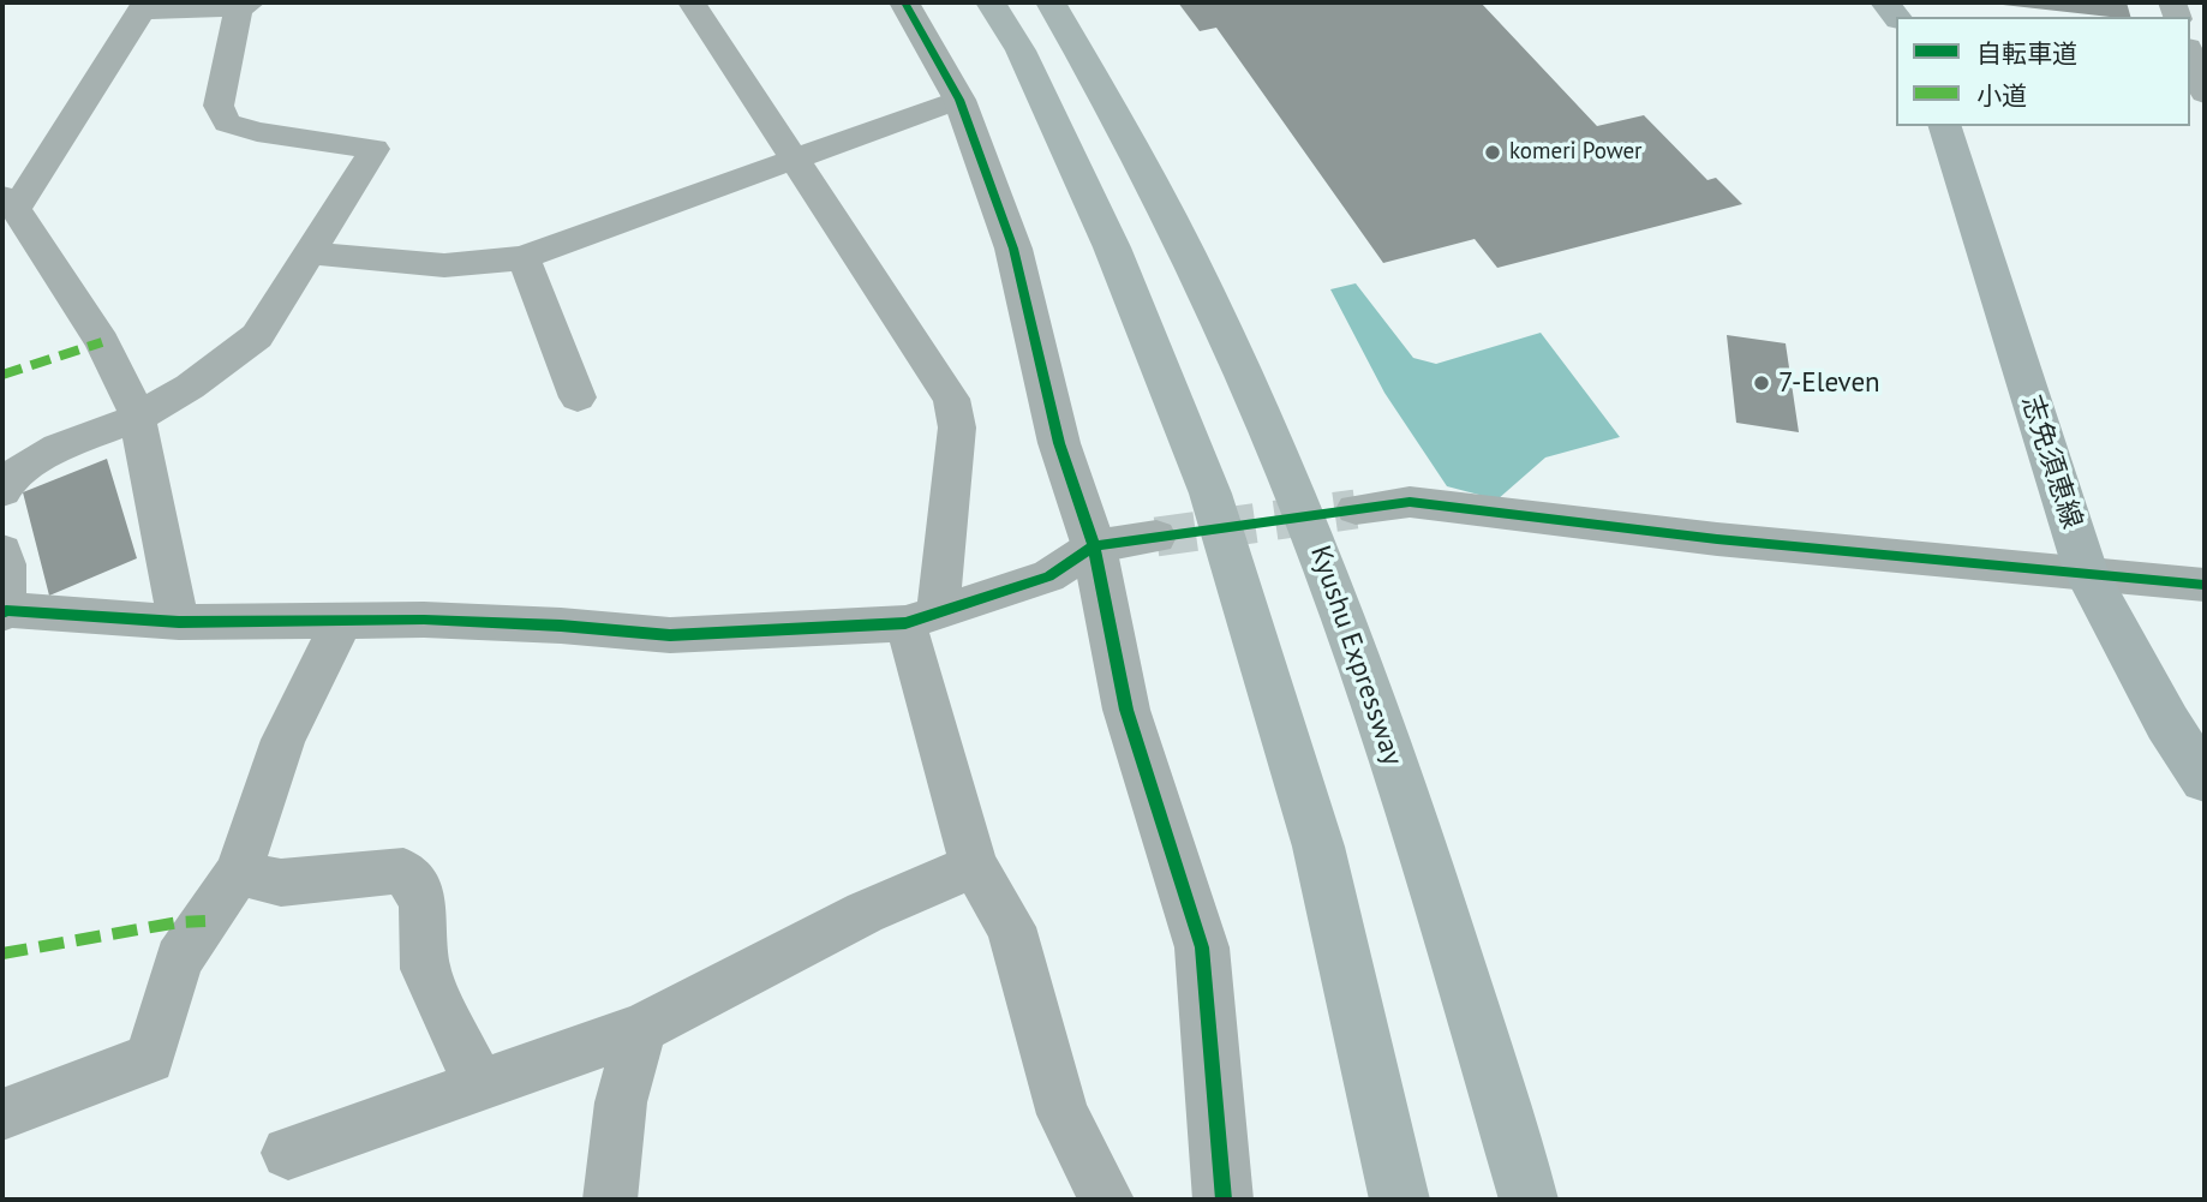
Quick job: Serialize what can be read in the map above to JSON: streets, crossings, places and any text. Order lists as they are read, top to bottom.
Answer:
{
  "streets": {
    "highway": ["Kyushu Expressway"],
    "main road": ["志免須恵線"]
  },
  "places": ["komeri Power", "7-Eleven"],
  "legend": ["自転車道", "小道"]
}
